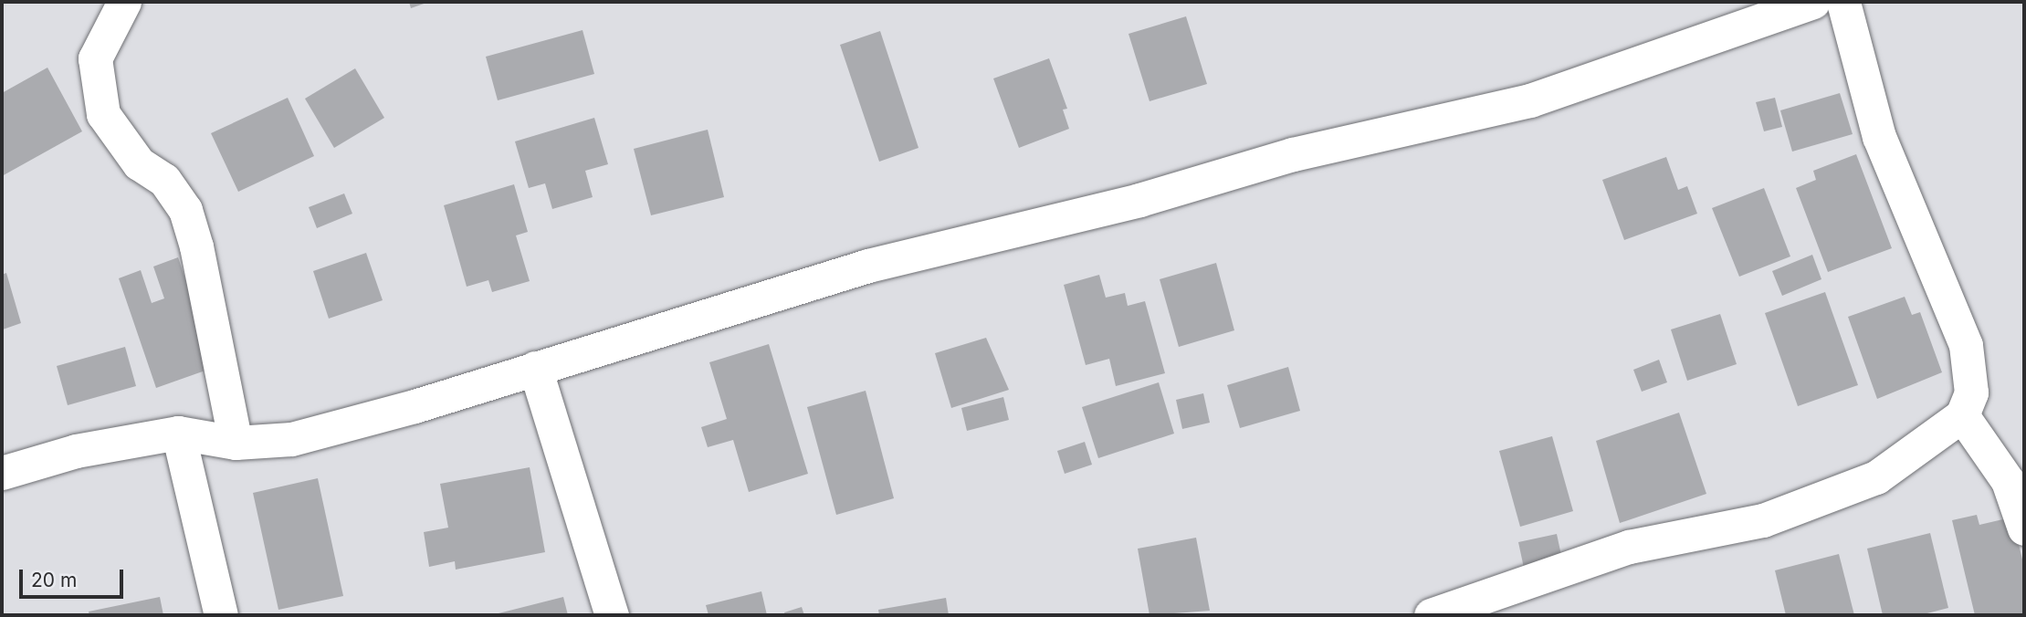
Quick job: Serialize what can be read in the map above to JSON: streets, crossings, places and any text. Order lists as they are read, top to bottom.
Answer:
{
  "scale_bar": "20 m"
}
